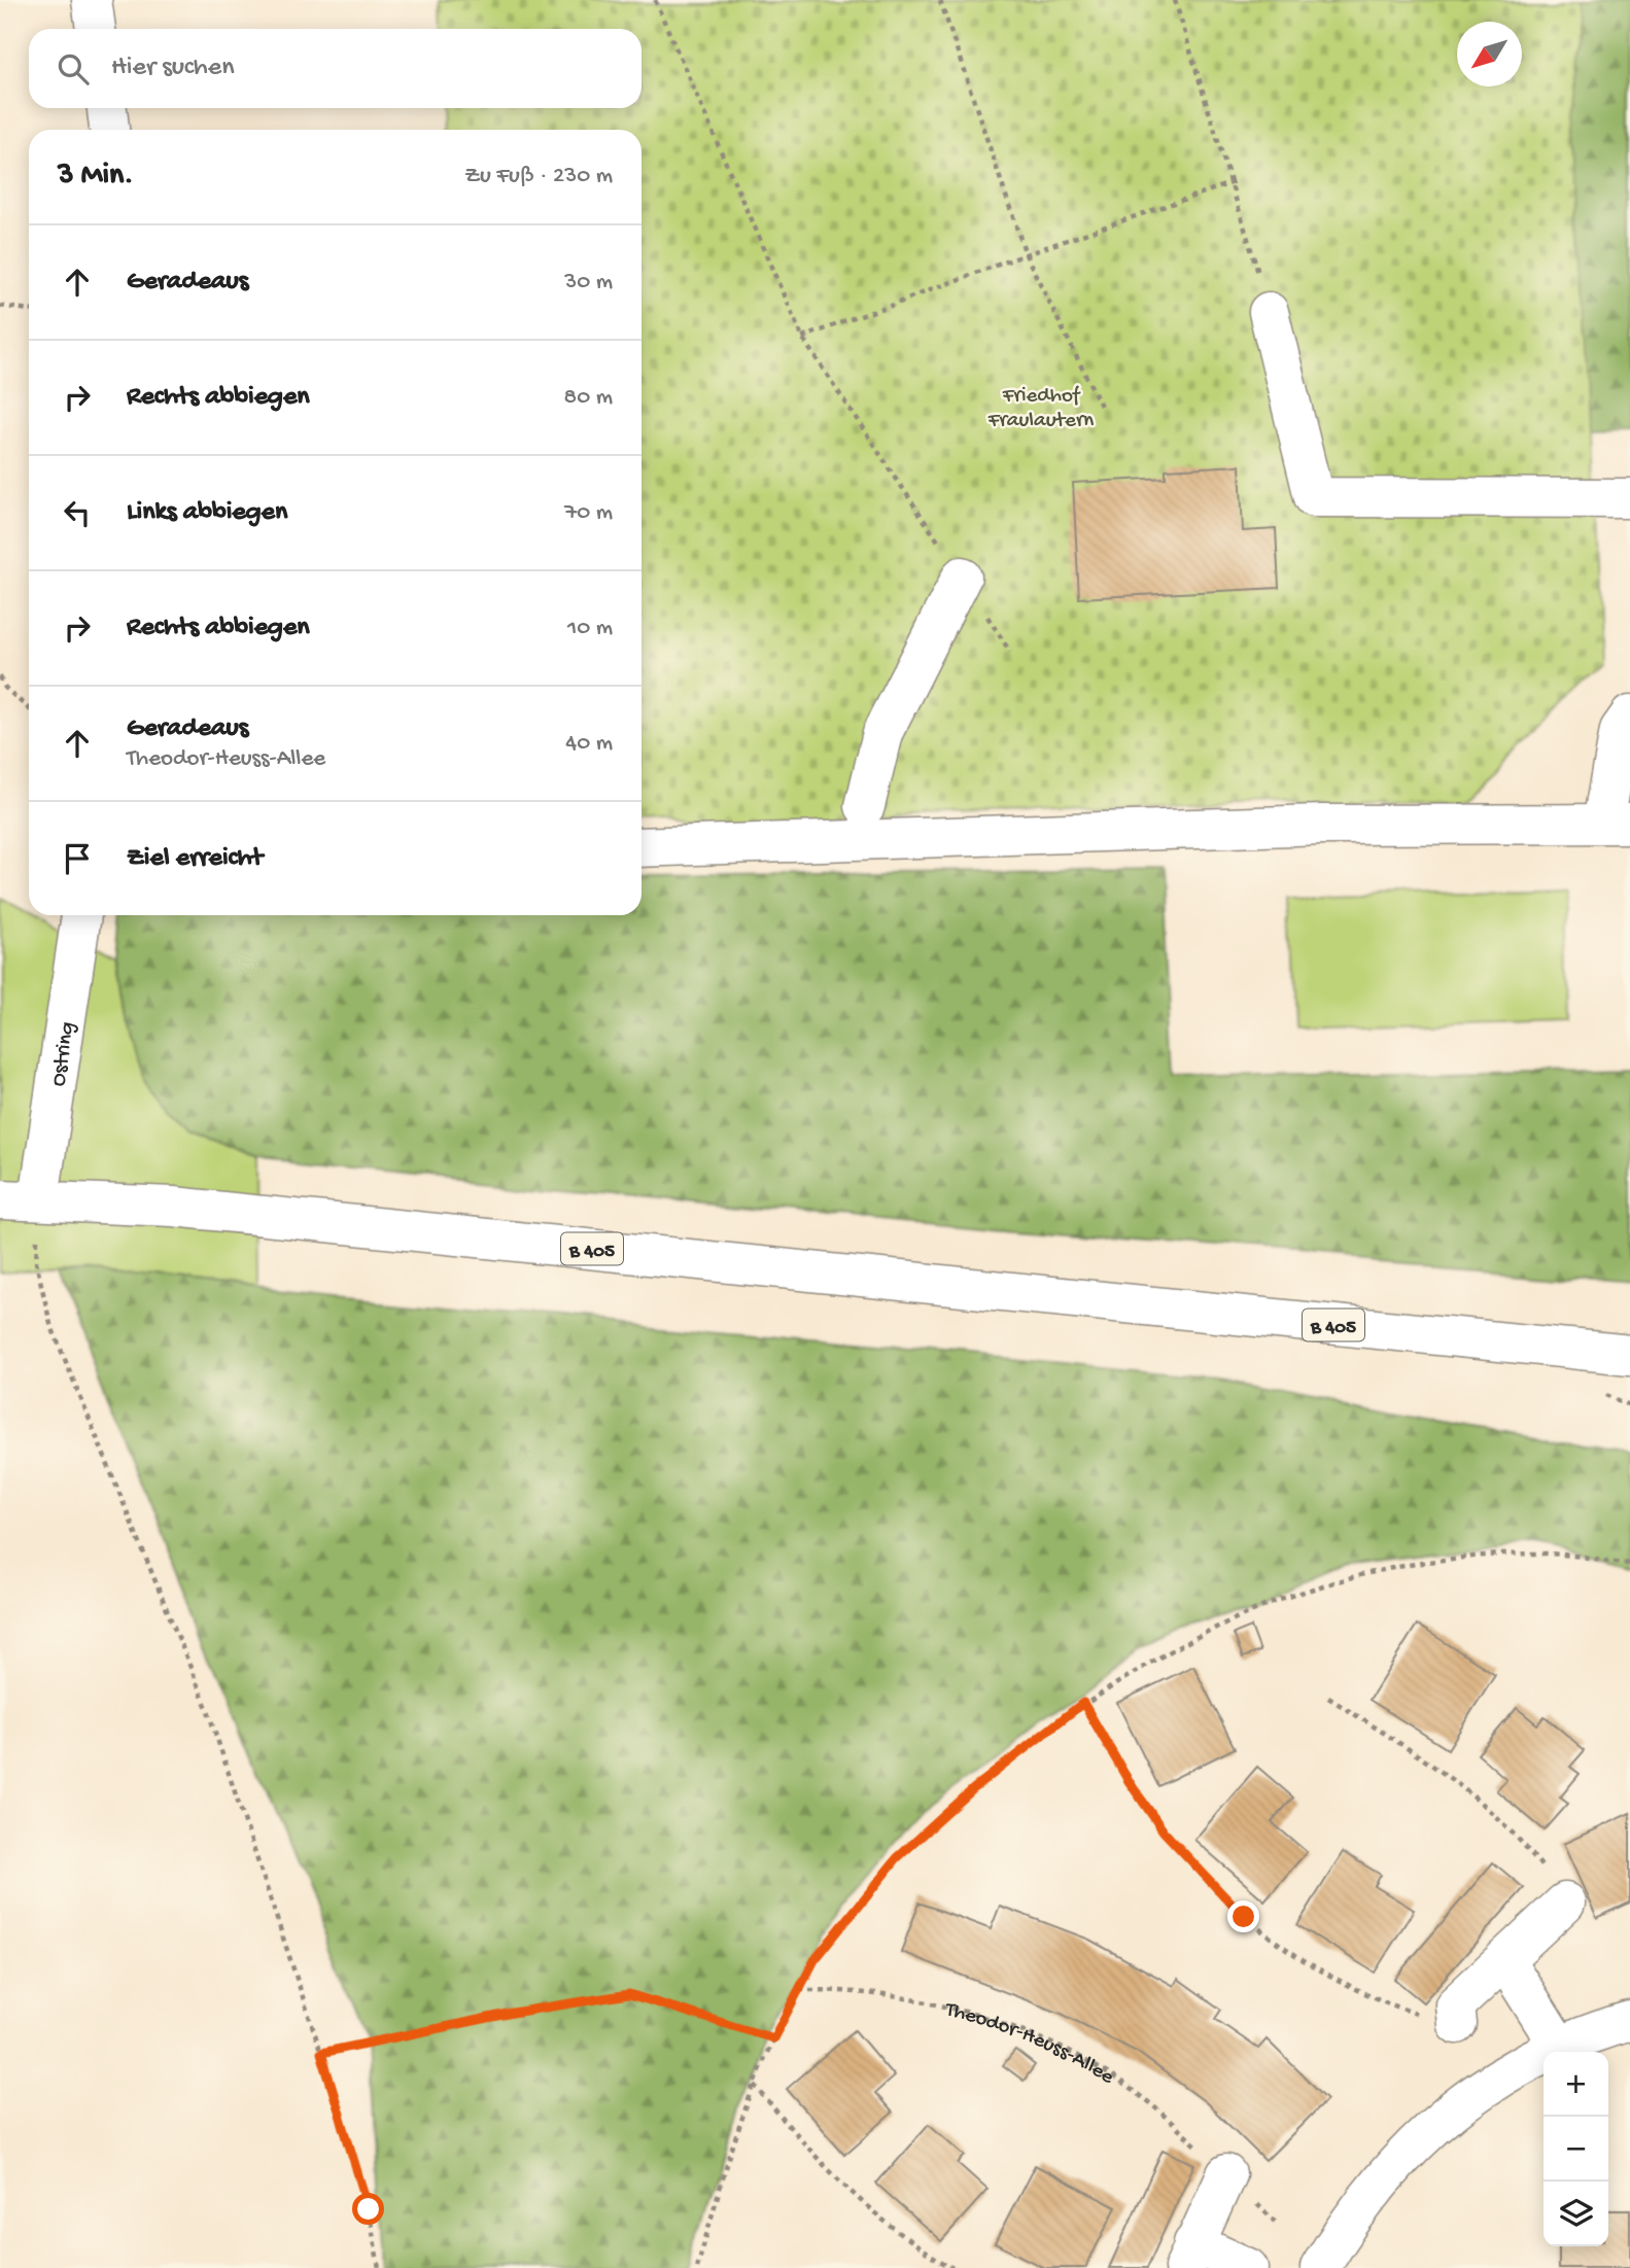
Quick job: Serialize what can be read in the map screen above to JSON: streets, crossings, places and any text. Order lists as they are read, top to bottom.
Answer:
{
  "streets": {
    "main road": ["Ostring", "B 405"],
    "path": ["Theodor-Heuss-Allee"]
  },
  "crossings": [
    ["Ostring", "B 405"]
  ],
  "parks": ["Friedhof Fraulautern"],
  "north": "bottom left",
  "page": {
    "search": "Hier suchen",
    "heading": ["3 Min.", "Zu Fuß · 230 m"],
    "list": [
      ["Geradeaus", "30 m"],
      ["Rechts abbiegen", "80 m"],
      ["Links abbiegen", "70 m"],
      ["Rechts abbiegen", "10 m"],
      ["Geradeaus", "Theodor-Heuss-Allee", "40 m"],
      "Ziel erreicht"
    ],
    "map_buttons": ["+", "−"]
  }
}
